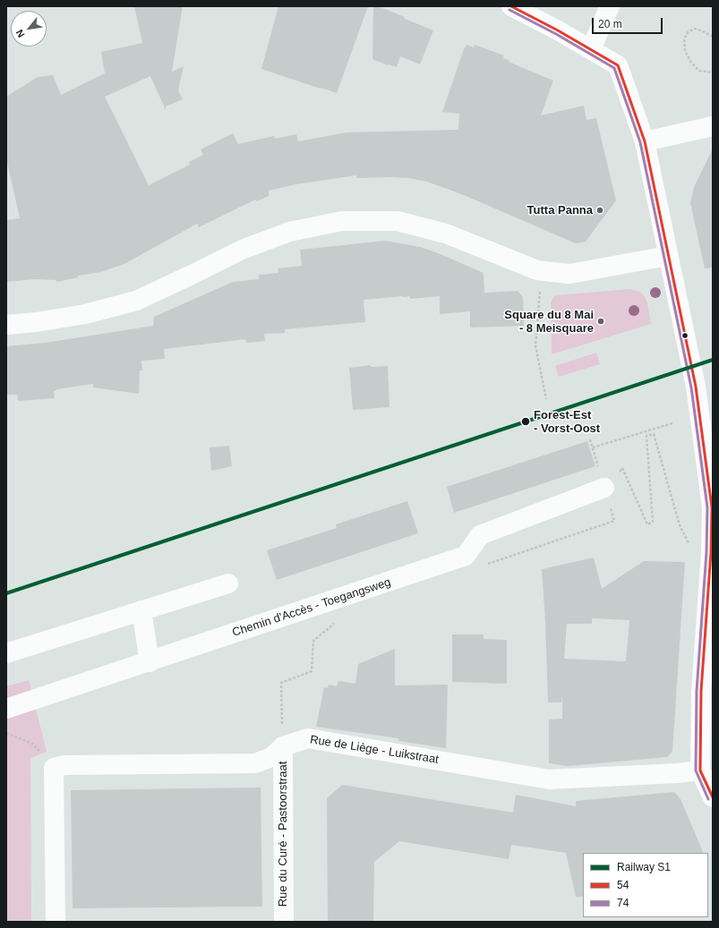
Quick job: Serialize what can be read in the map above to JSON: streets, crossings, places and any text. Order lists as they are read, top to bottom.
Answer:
{
  "streets": {
    "street": ["Chemin d'Accès - Toegangsweg", "Rue de Liège - Luikstraat", "Rue du Curé - Pastoorstraat"]
  },
  "crossings": [
    ["Rue de Liège - Luikstraat", "Rue du Curé - Pastoorstraat"]
  ],
  "places": ["Tutta Panna", "Square du 8 Mai - 8 Meisquare", "Forest-Est - Vorst-Oost"],
  "lines": ["transit line 54", "transit line 74", "rail line S1"],
  "legend": ["Railway S1", "54", "74"],
  "scale_bar": "20 m",
  "north": "bottom left"
}
